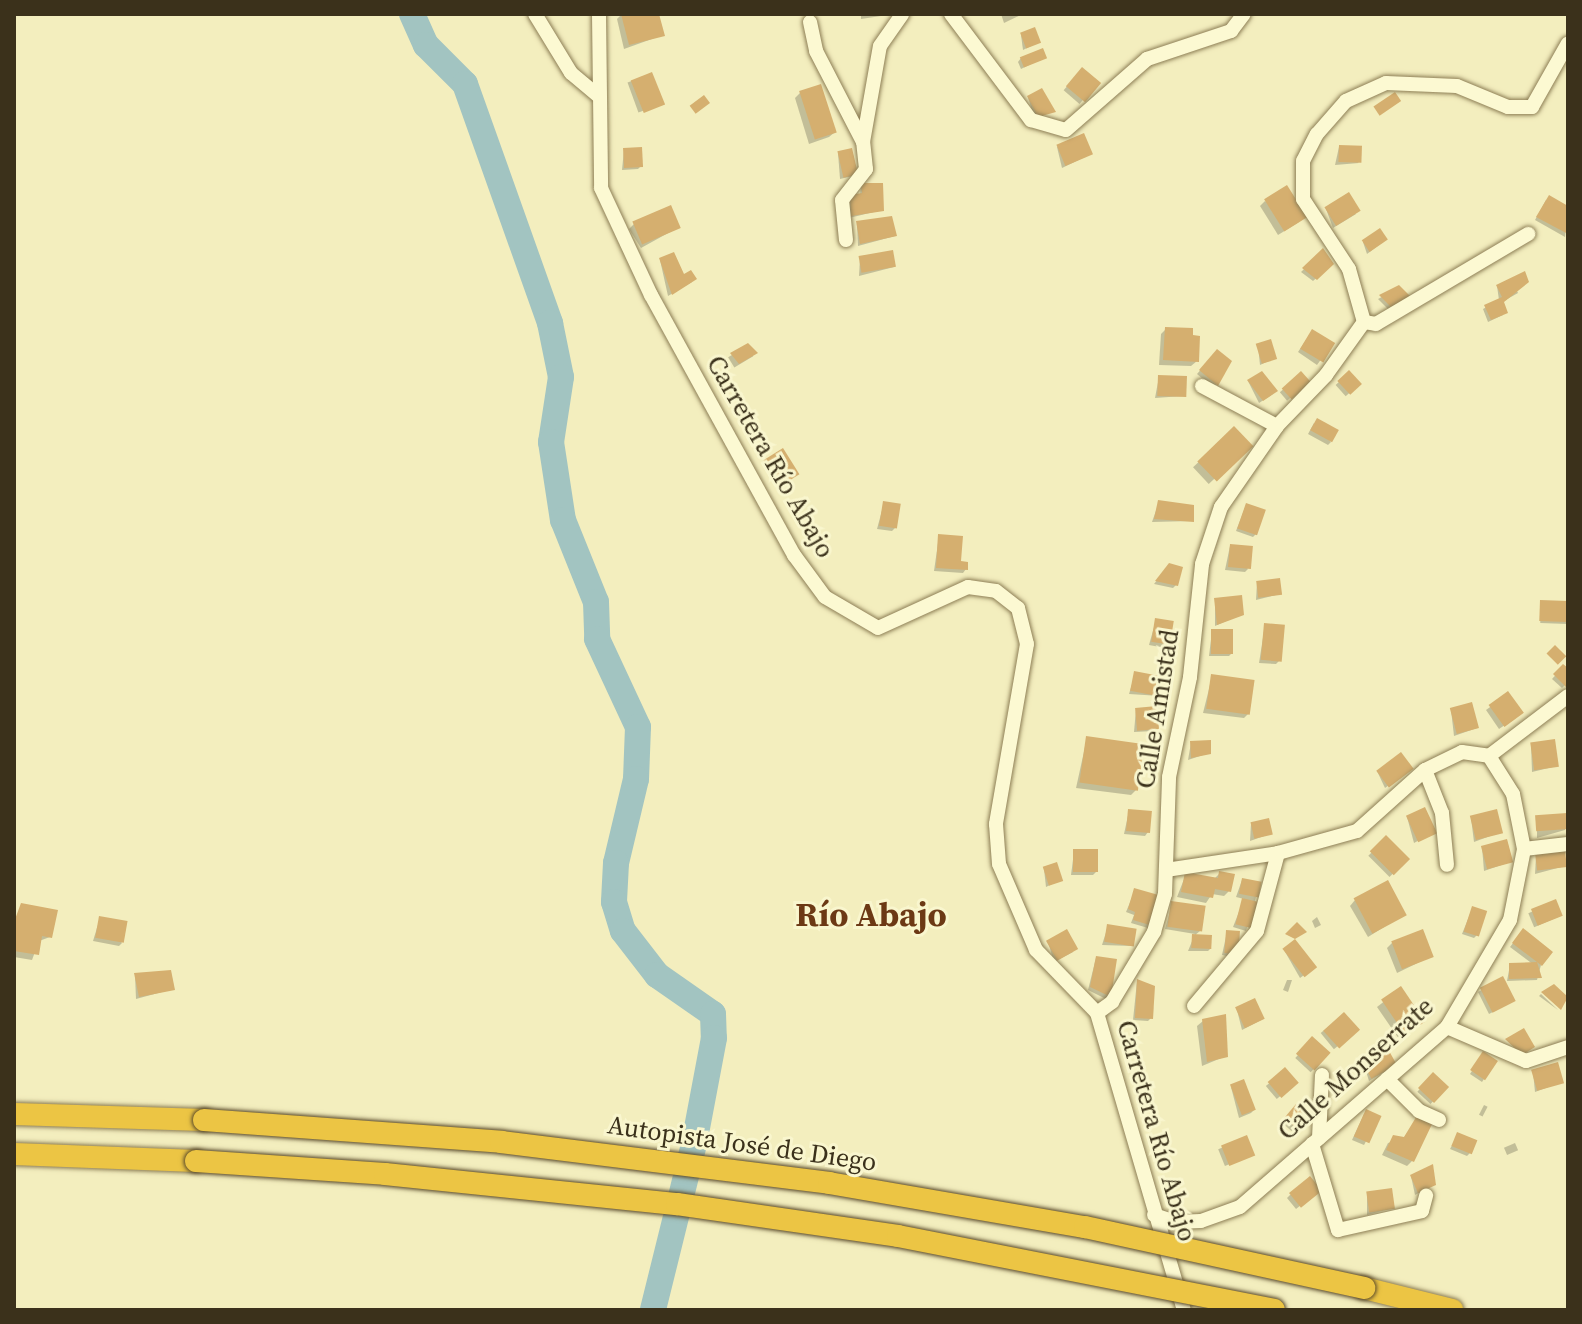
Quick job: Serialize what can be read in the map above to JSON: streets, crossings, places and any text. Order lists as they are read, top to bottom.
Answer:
{
  "streets": {
    "highway": ["Autopista José de Diego"],
    "street": ["Carretera Río Abajo", "Calle Amistad", "Calle Monserrate"]
  },
  "crossings": [
    ["Carretera Río Abajo", "Calle Amistad"],
    ["Carretera Río Abajo", "Calle Monserrate"]
  ],
  "districts": ["Río Abajo"]
}
